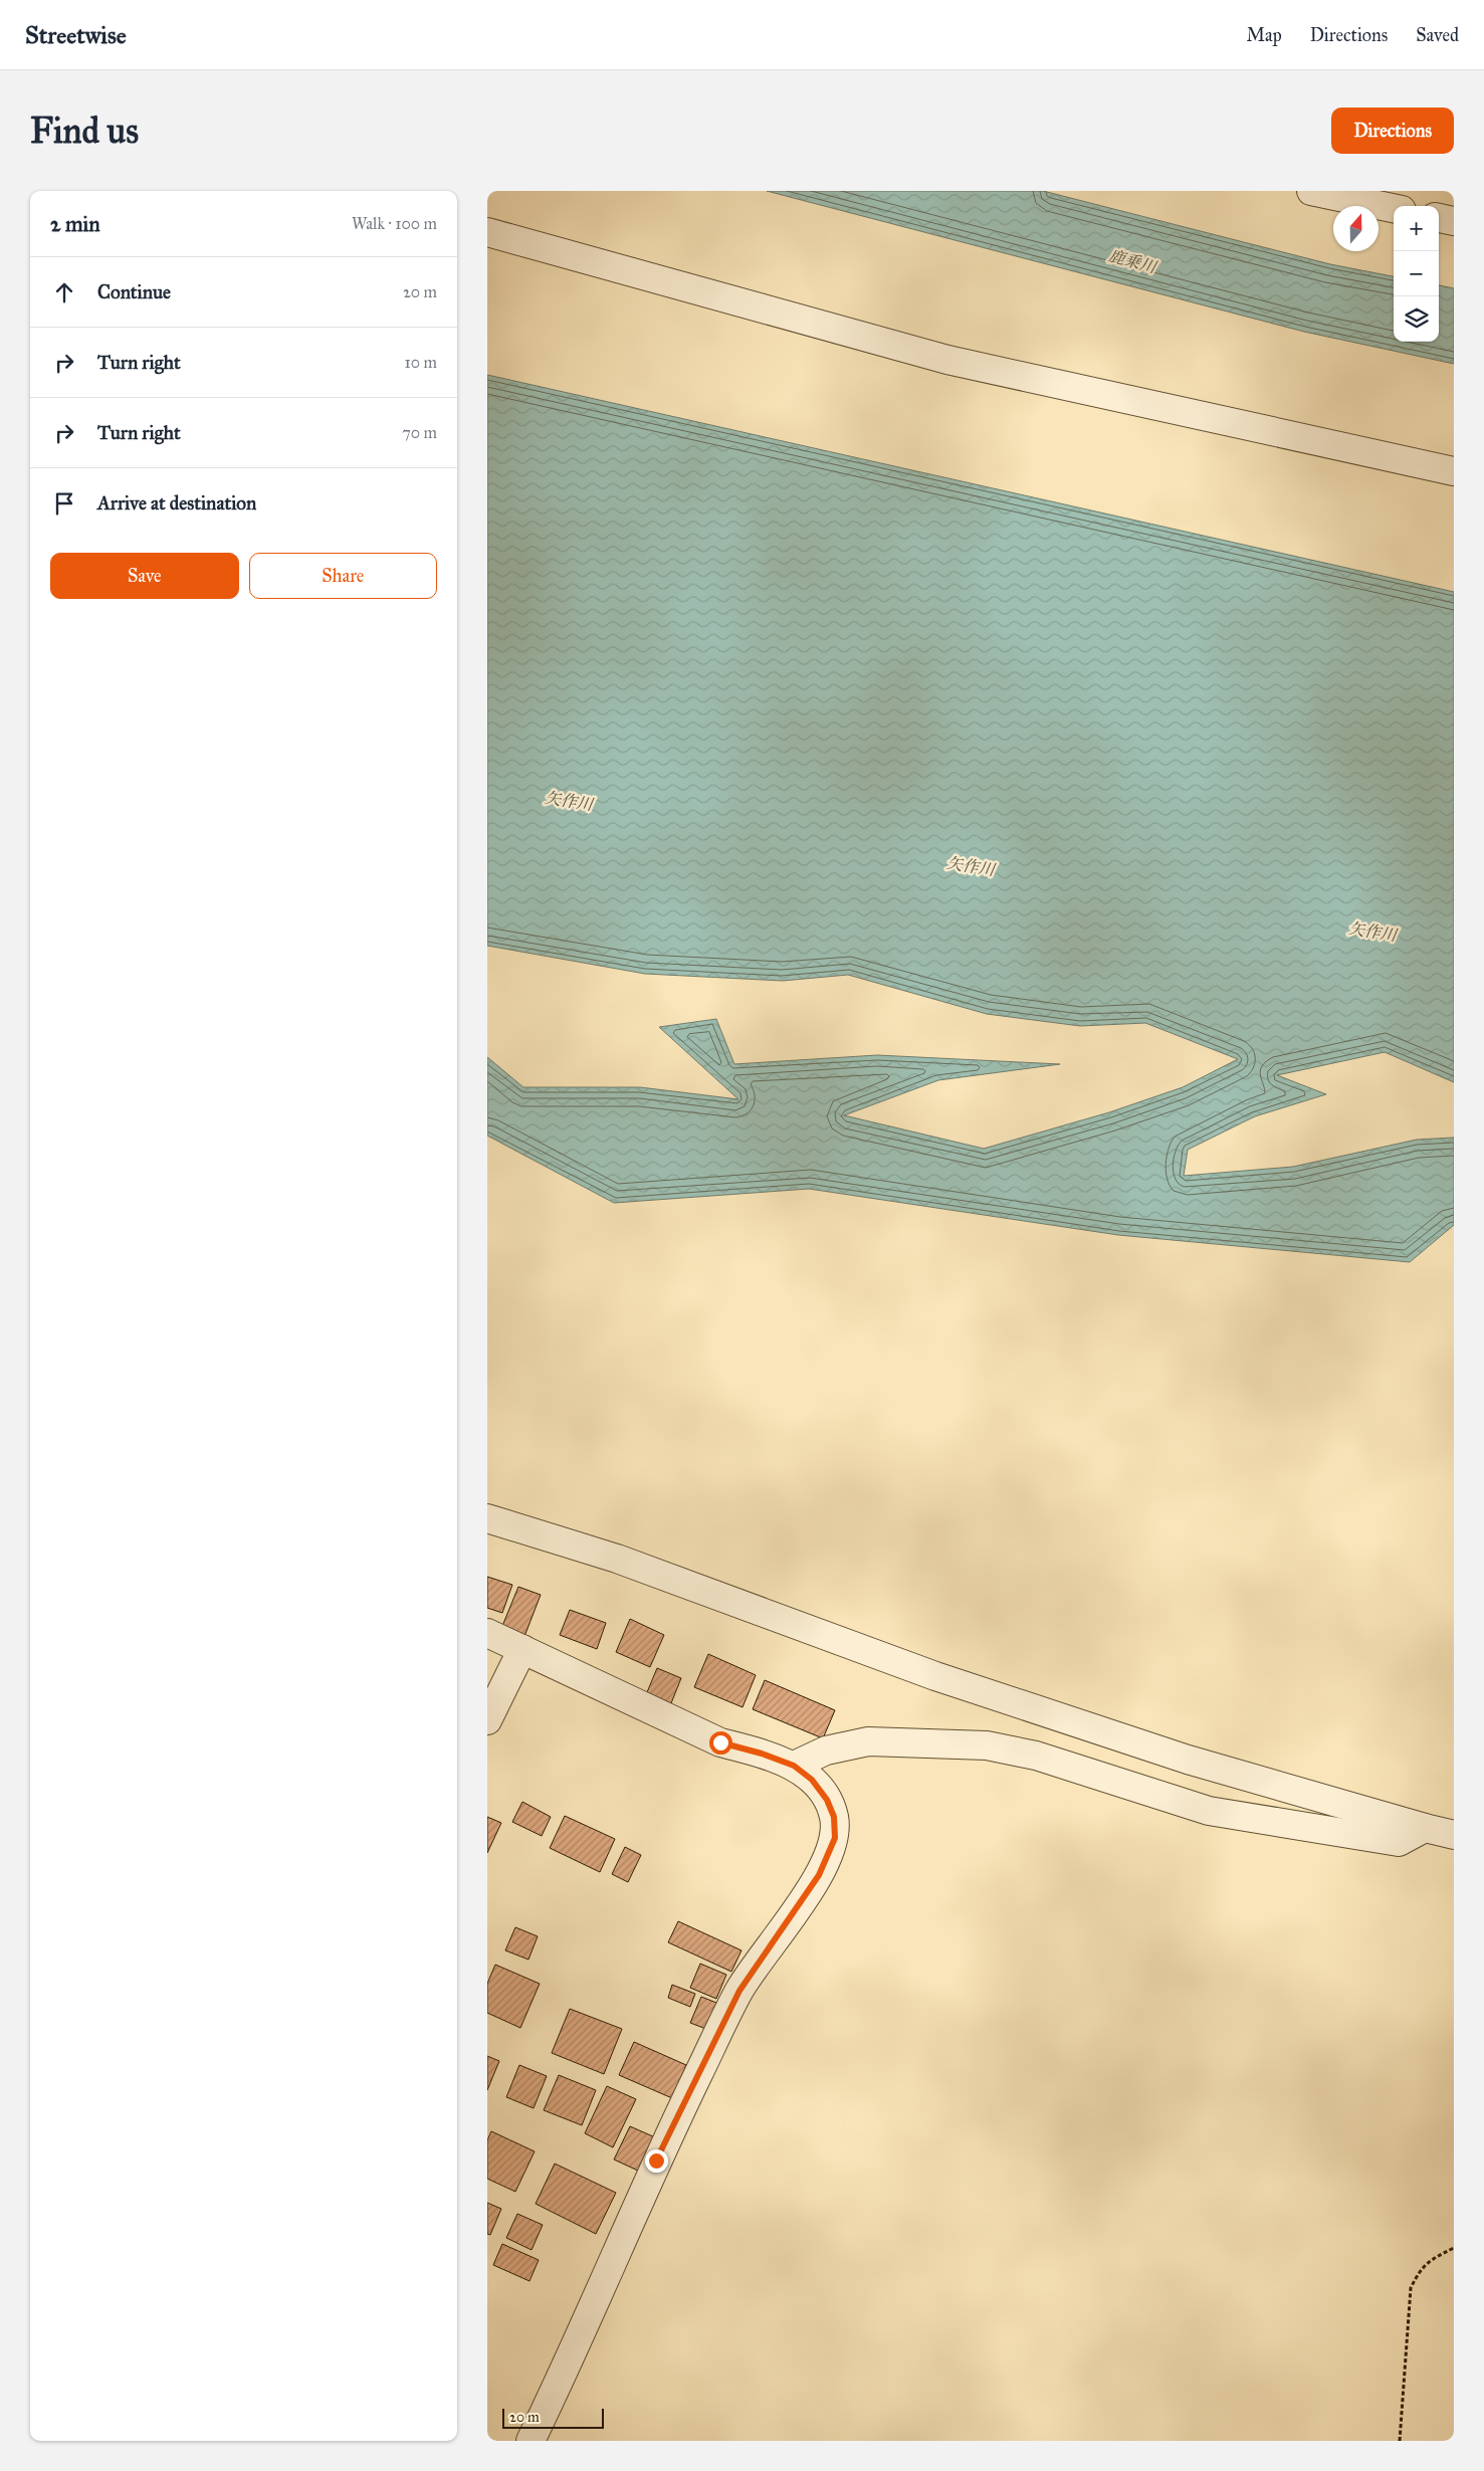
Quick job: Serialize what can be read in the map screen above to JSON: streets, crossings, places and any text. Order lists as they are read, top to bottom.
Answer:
{
  "water": ["鹿乗川", "矢作川"],
  "scale_bar": "20 m",
  "north": "top",
  "page": {
    "header": "Streetwise",
    "nav": ["Map", "Directions", "Saved"],
    "buttons": [
      "Directions",
      ["Save", "Share"]
    ],
    "title": "Find us",
    "heading": ["2 min", "Walk · 100 m"],
    "map_buttons": ["+", "−"],
    "list": [
      ["Continue", "20 m"],
      ["Turn right", "10 m"],
      ["Turn right", "70 m"],
      "Arrive at destination"
    ],
    "scale": "20 m"
  }
}
